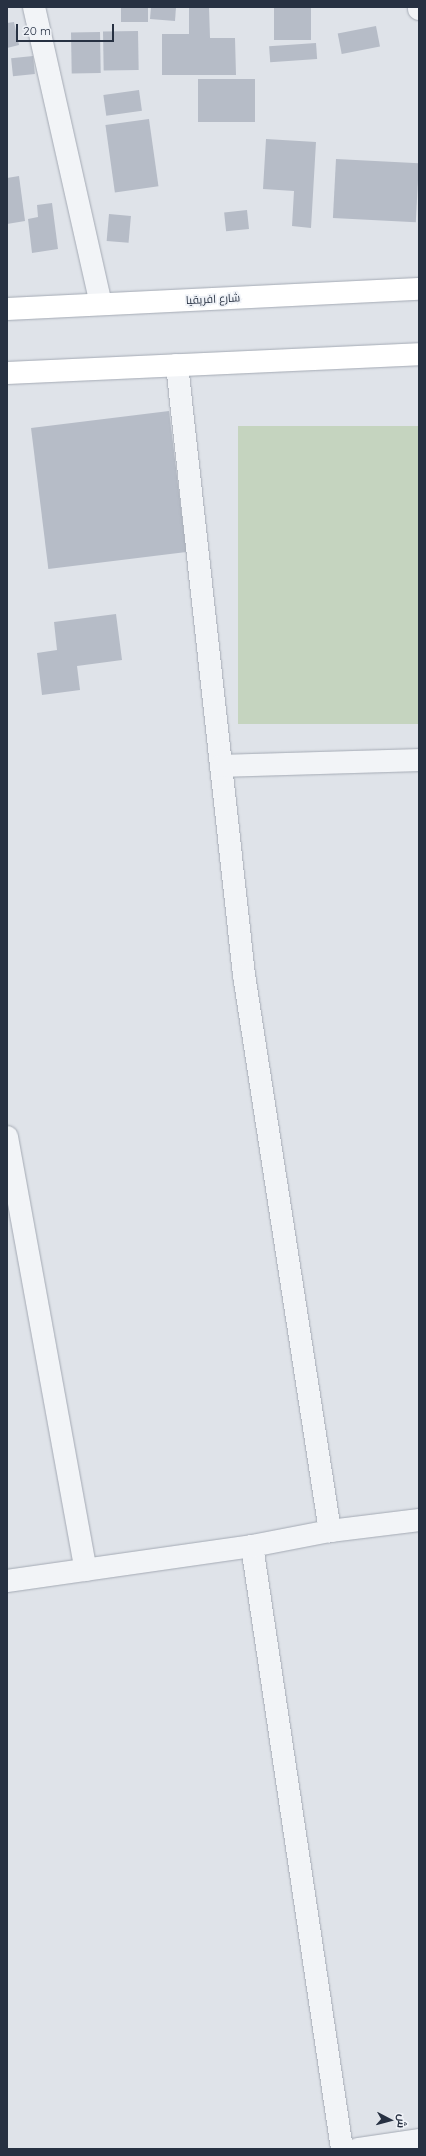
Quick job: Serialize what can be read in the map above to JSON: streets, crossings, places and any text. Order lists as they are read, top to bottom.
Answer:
{
  "streets": {
    "street": ["شارع افريقيا"]
  },
  "scale_bar": "20 m",
  "north": "right"
}
